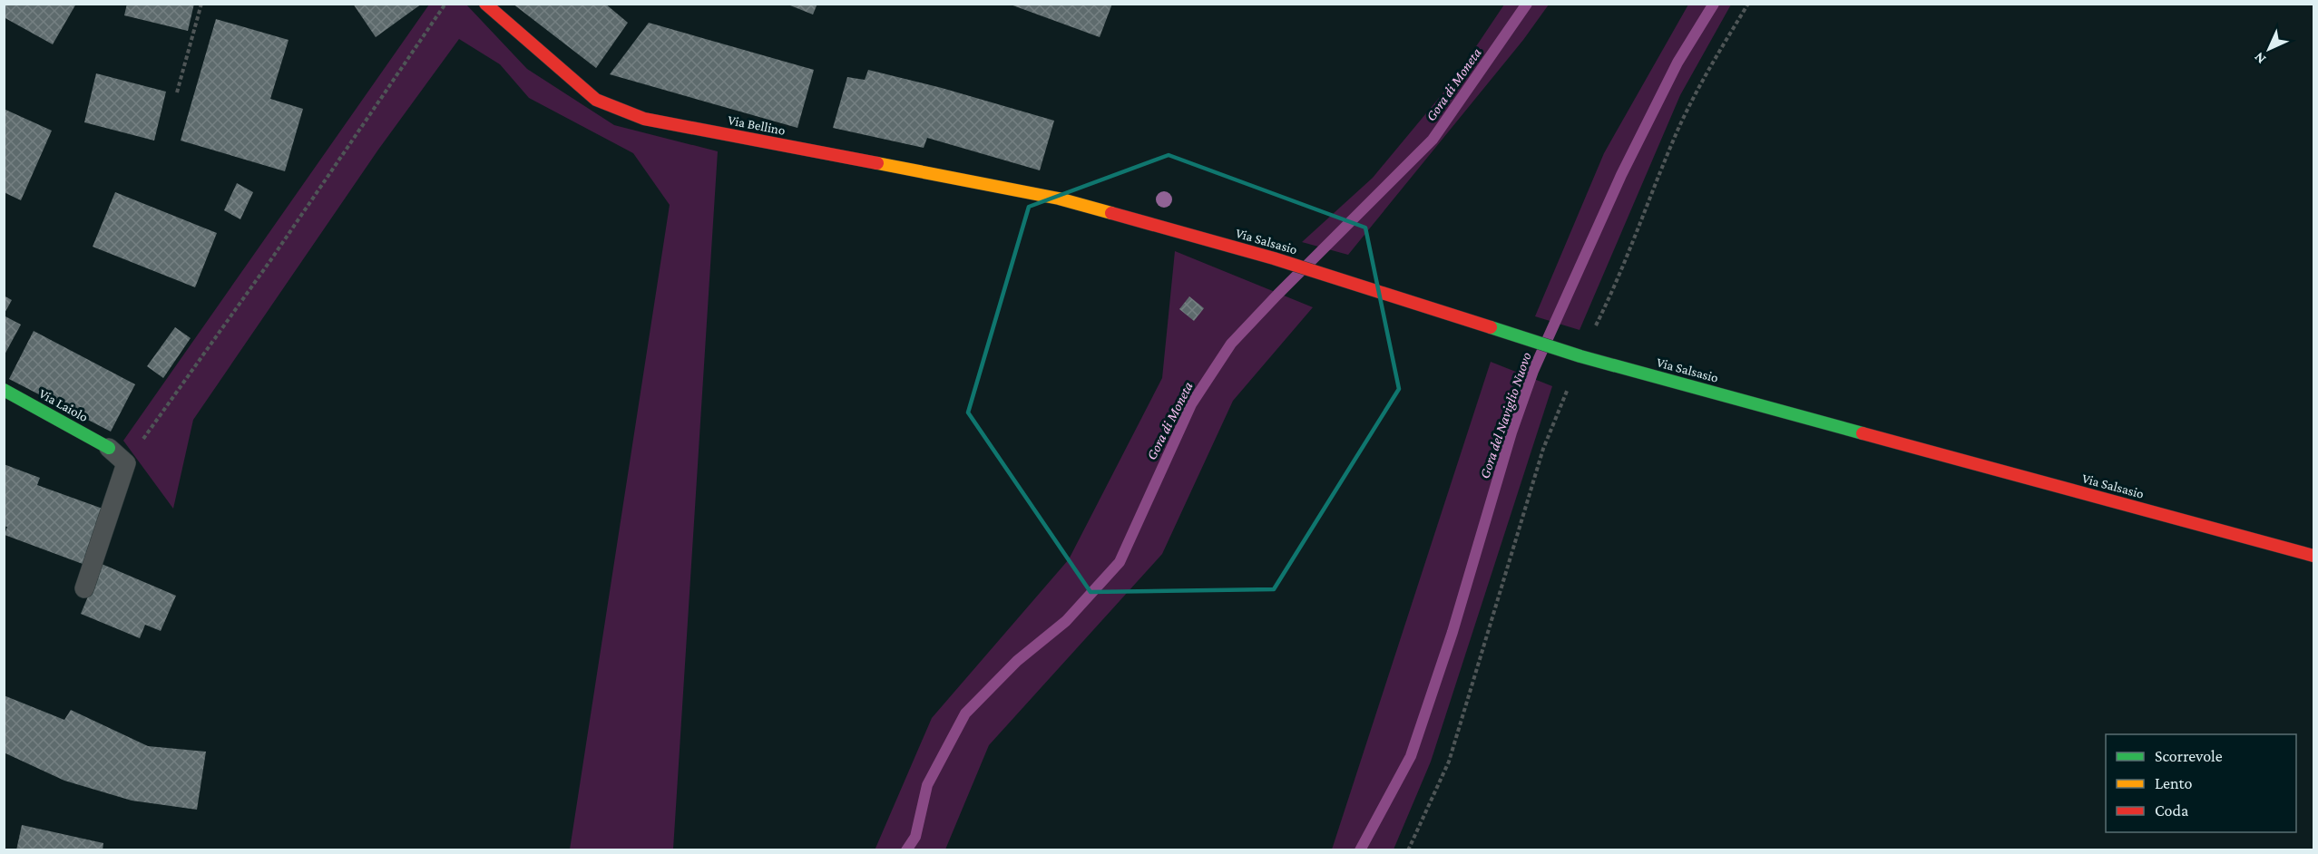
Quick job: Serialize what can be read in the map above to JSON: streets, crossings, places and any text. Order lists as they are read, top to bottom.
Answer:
{
  "streets": {
    "street": ["Via Bellino", "Via Salsasio", "Via Laiolo"]
  },
  "crossings": [
    ["Via Bellino", "Via Salsasio"]
  ],
  "water": ["Gora di Moneta", "Gora del Naviglio Nuovo"],
  "legend": ["Scorrevole", "Lento", "Coda"],
  "north": "bottom left"
}
